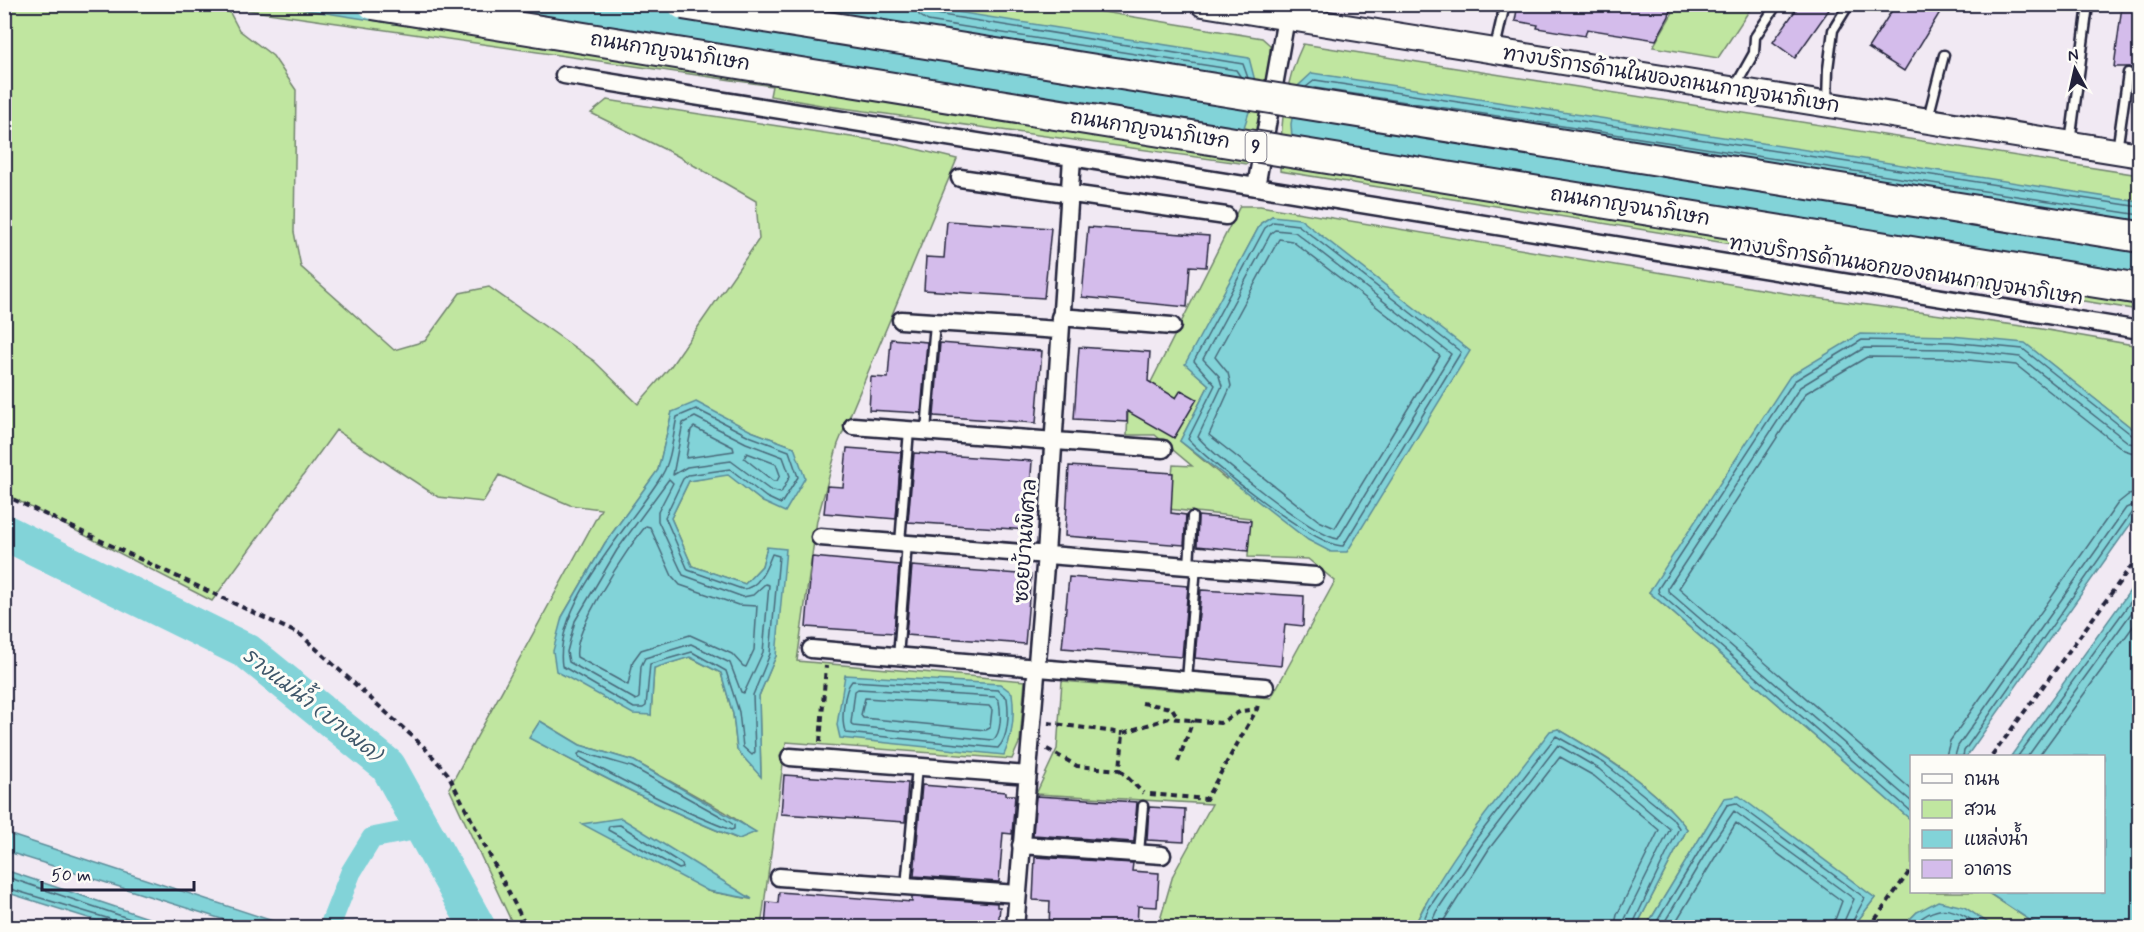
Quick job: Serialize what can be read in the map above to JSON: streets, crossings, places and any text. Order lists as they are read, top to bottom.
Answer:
{
  "streets": {
    "highway": ["ถนนกาญจนาภิเษก", "9"],
    "main road": ["ทางบริการด้านในของถนนกาญจนาภิเษก"],
    "street": ["ทางบริการด้านนอกของถนนกาญจนาภิเษก", "ซอยบ้านพิศาล"]
  },
  "crossings": [
    ["ทางบริการด้านนอกของถนนกาญจนาภิเษก", "ซอยบ้านพิศาล"]
  ],
  "water": ["รางแม่น้ำ (บางมด)"],
  "legend": [
    "ถนน",
    "สวน",
    "แหล่งน้ำ",
    "อาคาร"
  ],
  "scale_bar": "50 m",
  "north": "top"
}
